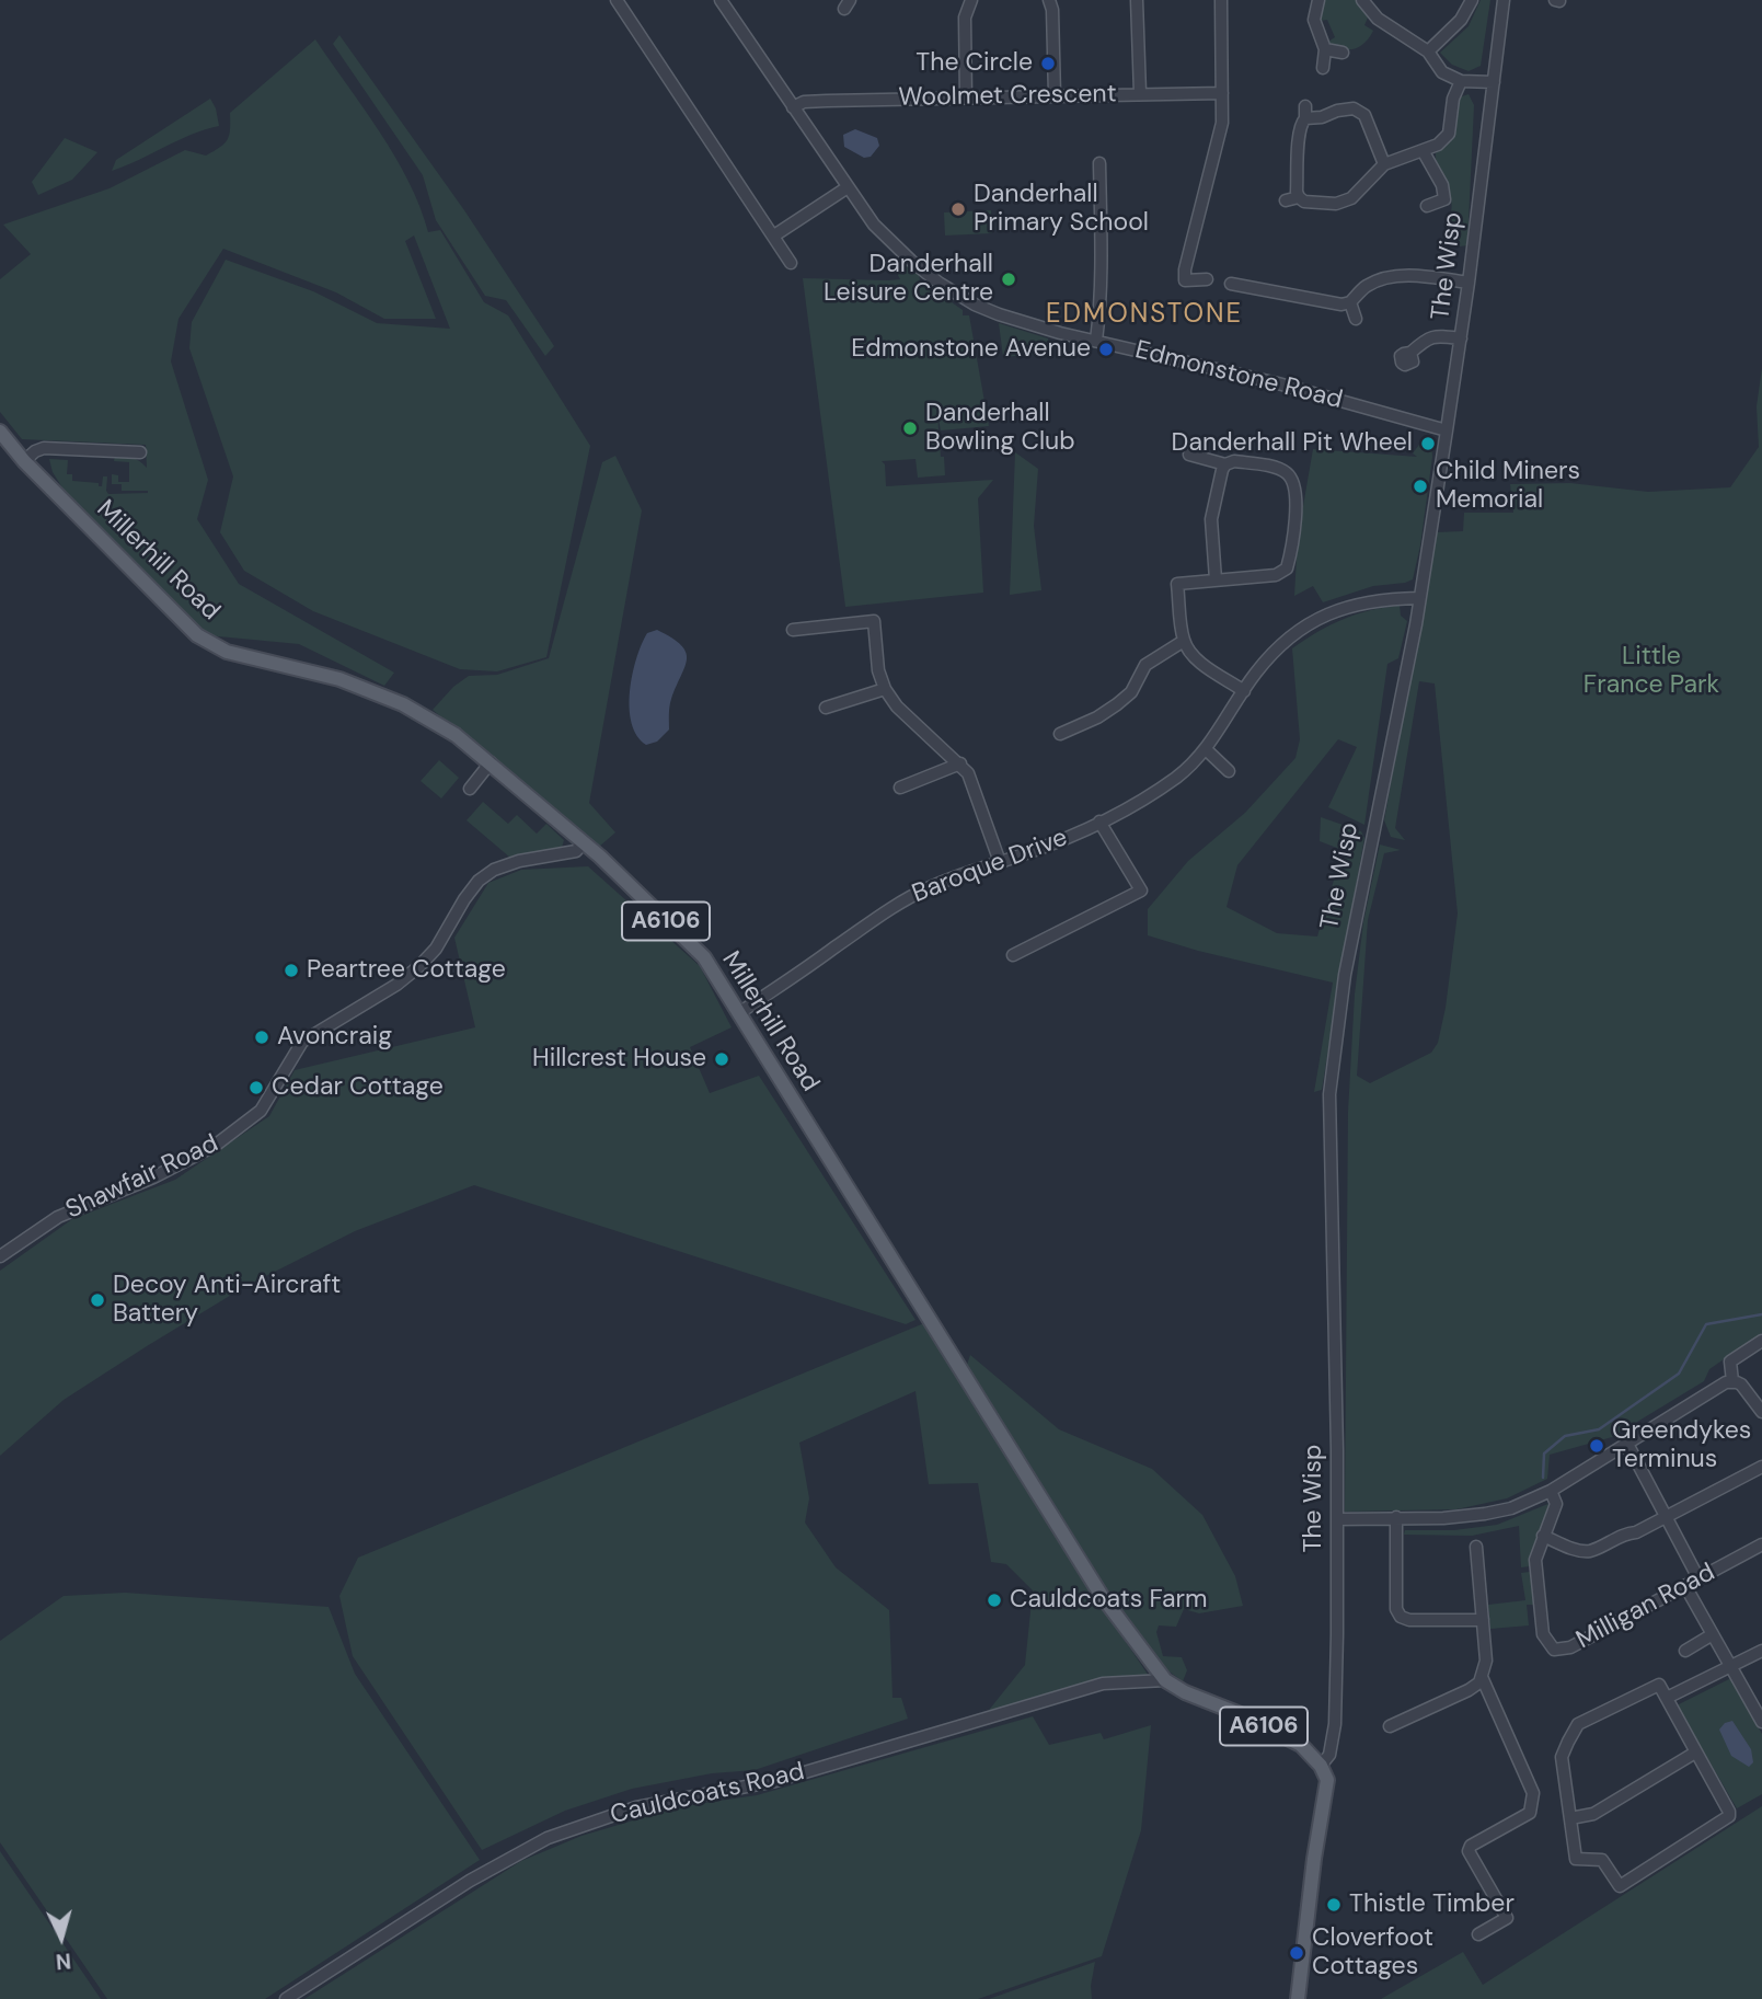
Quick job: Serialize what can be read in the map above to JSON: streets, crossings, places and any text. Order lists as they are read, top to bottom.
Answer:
{
  "streets": {
    "main road": ["Millerhill Road", "A6106"],
    "street": [
      "Woolmet Crescent",
      "The Wisp",
      "Edmonstone Road",
      "Baroque Drive",
      "Shawfair Road",
      "Milligan Road",
      "Cauldcoats Road"
    ]
  },
  "crossings": [
    ["Woolmet Crescent", "Edmonstone Road"],
    ["The Wisp", "Edmonstone Road"],
    ["The Wisp", "Millerhill Road"],
    ["The Wisp", "Baroque Drive"],
    ["The Wisp", "A6106"],
    ["Millerhill Road", "Baroque Drive"],
    ["Millerhill Road", "A6106"],
    ["Millerhill Road", "Shawfair Road"],
    ["Millerhill Road", "Cauldcoats Road"]
  ],
  "districts": ["EDMONSTONE"],
  "parks": ["Little France Park"],
  "places": [
    "The Circle",
    "Danderhall Primary School",
    "Danderhall Leisure Centre",
    "Edmonstone Avenue",
    "Danderhall Bowling Club",
    "Danderhall Pit Wheel",
    "Child Miners Memorial",
    "Peartree Cottage",
    "Avoncraig",
    "Hillcrest House",
    "Cedar Cottage",
    "Decoy Anti-Aircraft Battery",
    "Greendykes Terminus",
    "Cauldcoats Farm",
    "Thistle Timber",
    "Cloverfoot Cottages"
  ],
  "north": "bottom"
}
